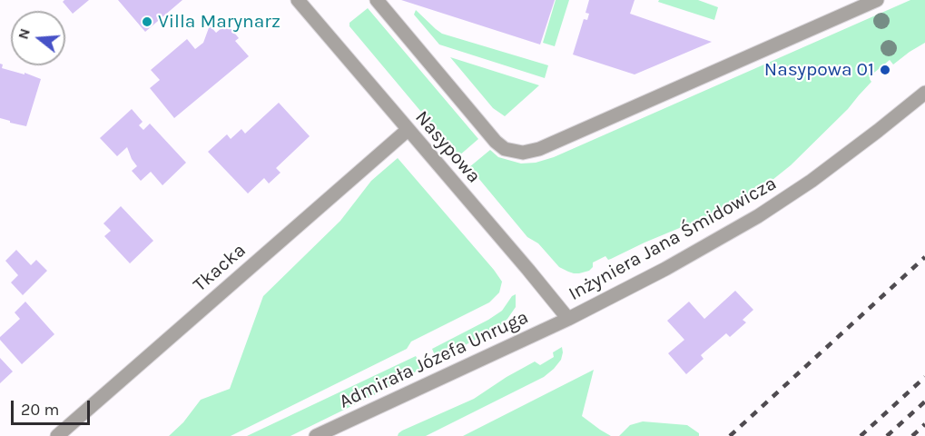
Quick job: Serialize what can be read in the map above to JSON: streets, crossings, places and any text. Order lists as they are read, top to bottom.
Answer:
{
  "streets": {
    "street": [
      "Nasypowa",
      "Inżyniera Jana Śmidowicza",
      "Tkacka",
      "Admirała Józefa Unruga"
    ]
  },
  "crossings": [
    ["Nasypowa", "Inżyniera Jana Śmidowicza"],
    ["Nasypowa", "Tkacka"],
    ["Nasypowa", "Admirała Józefa Unruga"],
    ["Inżyniera Jana Śmidowicza", "Admirała Józefa Unruga"]
  ],
  "places": ["Villa Marynarz", "Nasypowa 01"],
  "scale_bar": "20 m",
  "north": "left"
}
